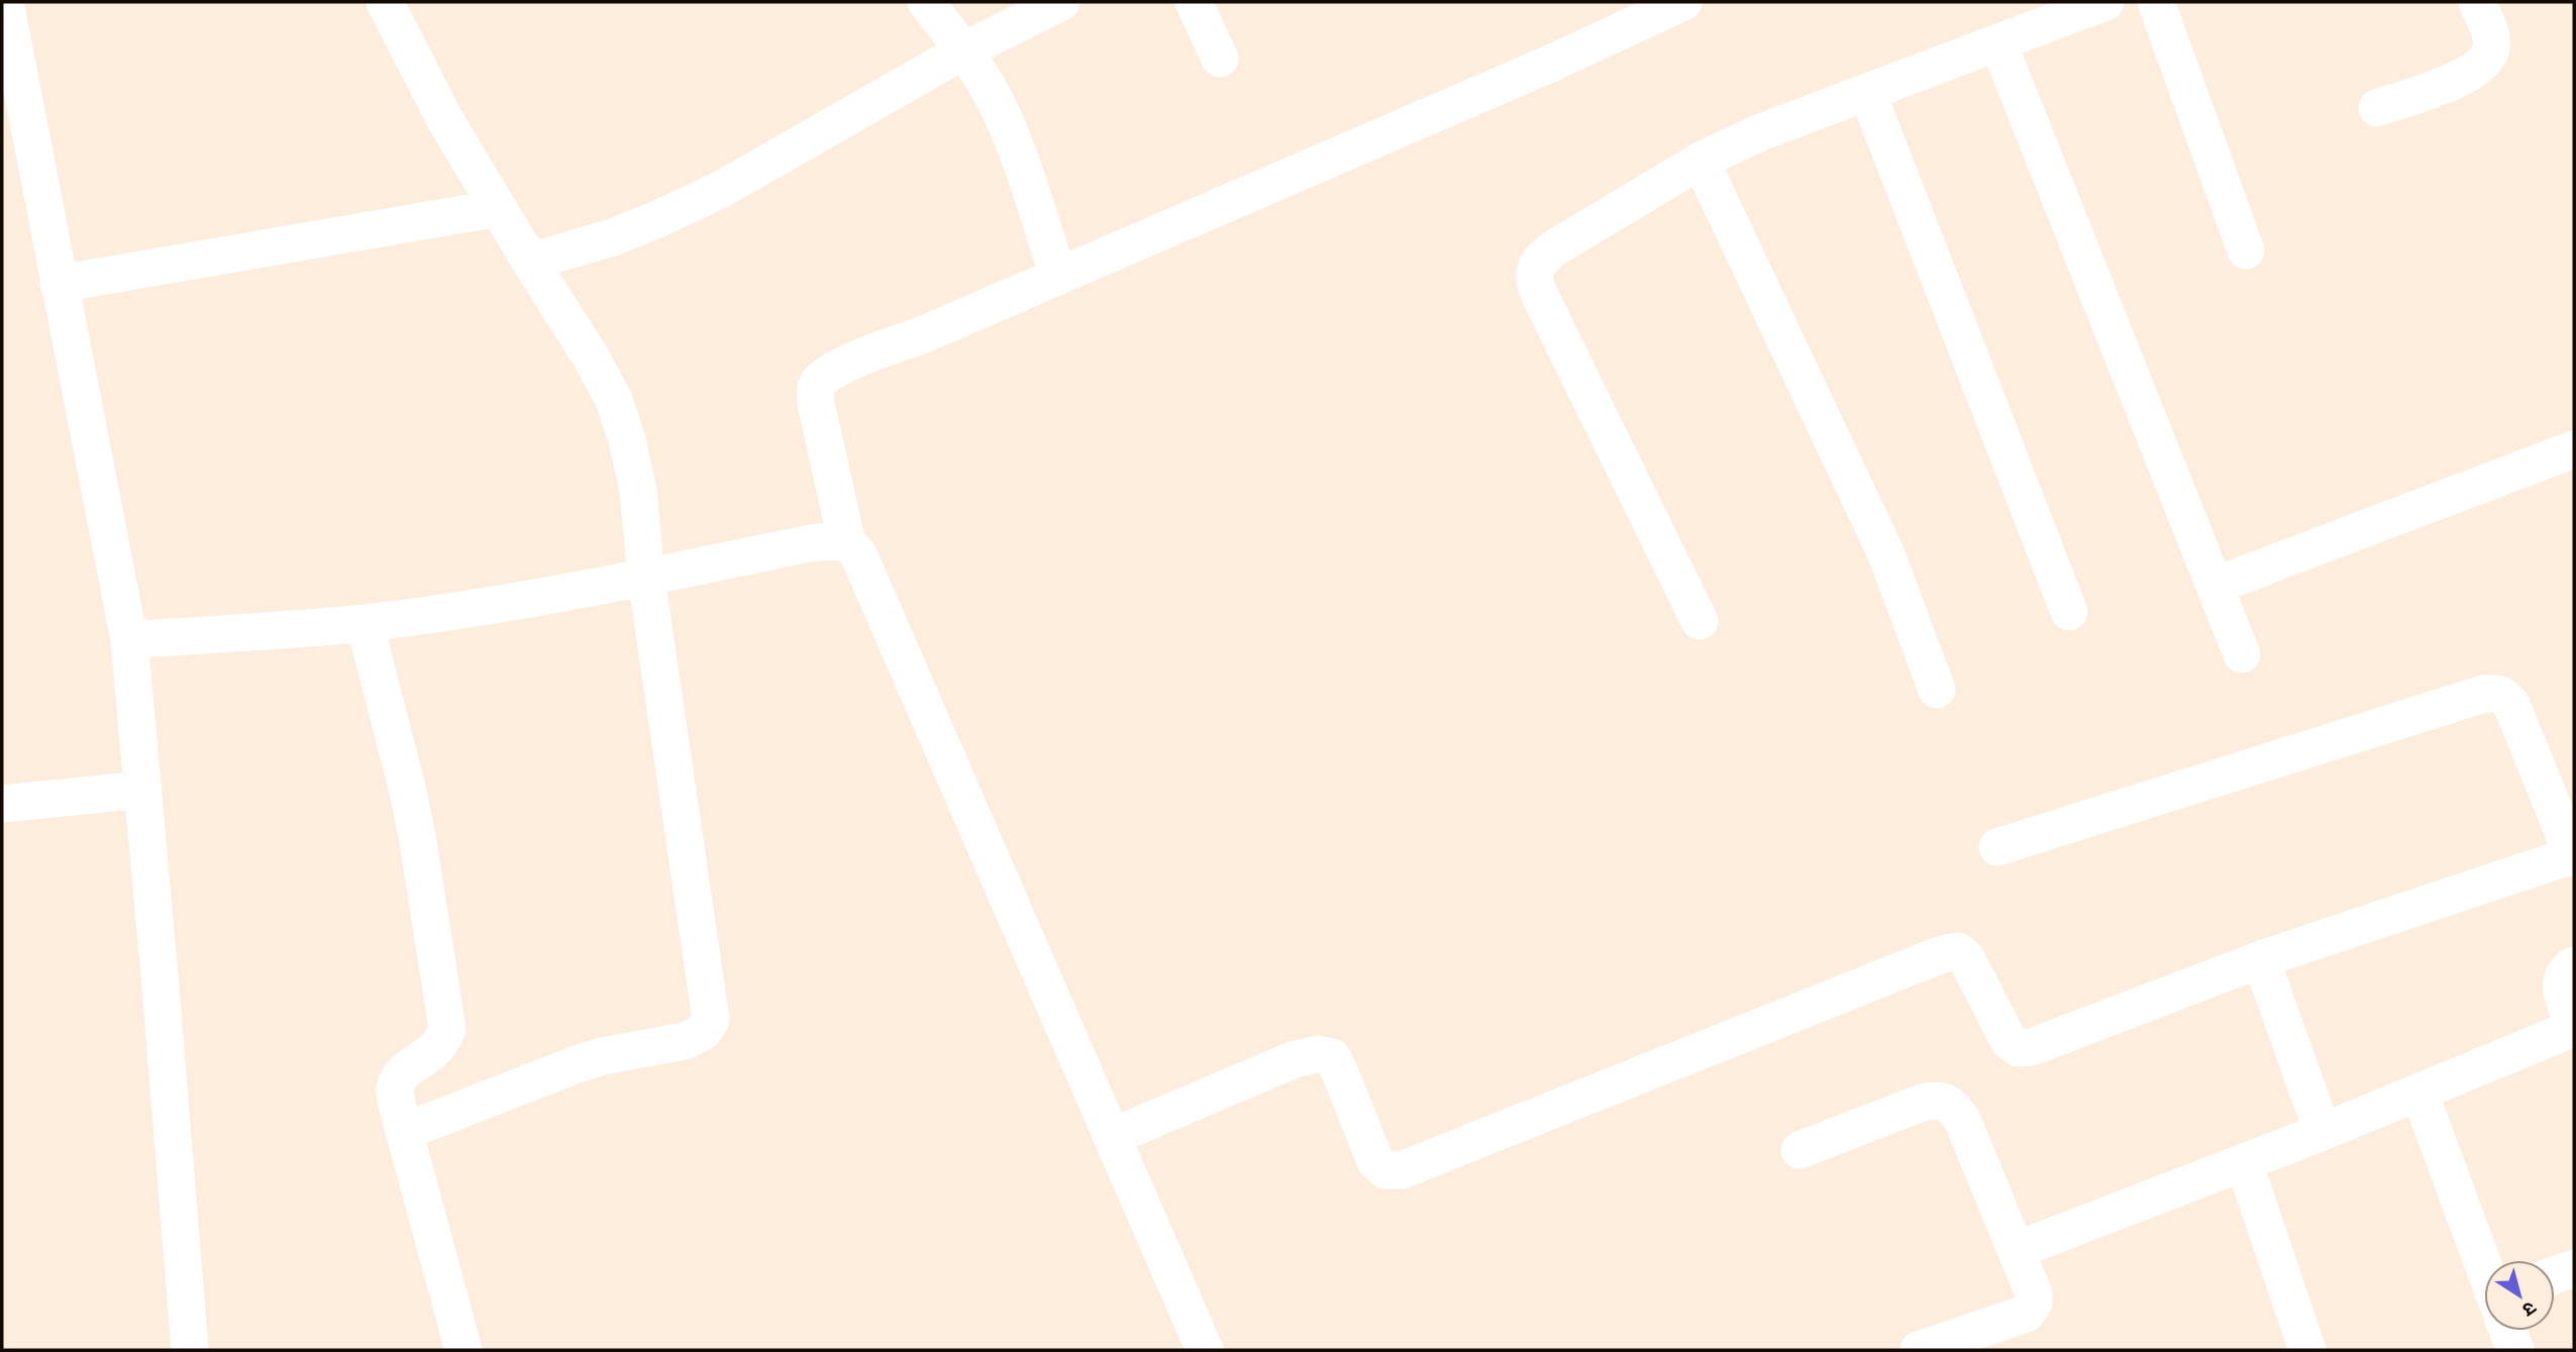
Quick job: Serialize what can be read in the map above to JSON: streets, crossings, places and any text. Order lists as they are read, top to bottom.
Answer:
{
  "north": "bottom right"
}
